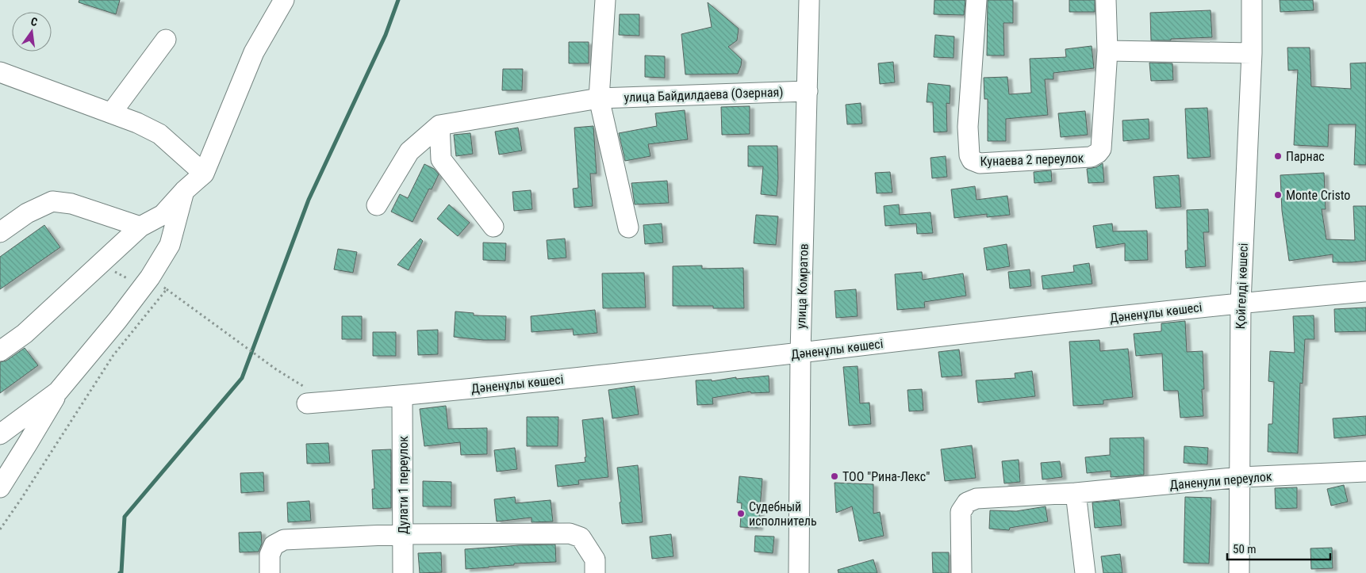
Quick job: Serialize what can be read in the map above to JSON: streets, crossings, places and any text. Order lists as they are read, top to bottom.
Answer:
{
  "streets": {
    "street": [
      "улица Байдилдаева (Озерная)",
      "Кунаева 2 переулок",
      "улица Комратов",
      "Қойгелді көшесі",
      "Дәненұлы көшесі",
      "Даненули переулок",
      "Дулати 1 переулок"
    ]
  },
  "crossings": [
    ["улица Байдилдаева (Озерная)", "улица Комратов"],
    ["улица Комратов", "Дәненұлы көшесі"],
    ["Қойгелді көшесі", "Дәненұлы көшесі"],
    ["Қойгелді көшесі", "Даненули переулок"],
    ["Дәненұлы көшесі", "Дулати 1 переулок"]
  ],
  "places": [
    "Парнас",
    "Monte Cristo",
    "ТОО \"Рина-Лекс\"",
    "Судебный исполнитель"
  ],
  "scale_bar": "50 m",
  "north": "top"
}
